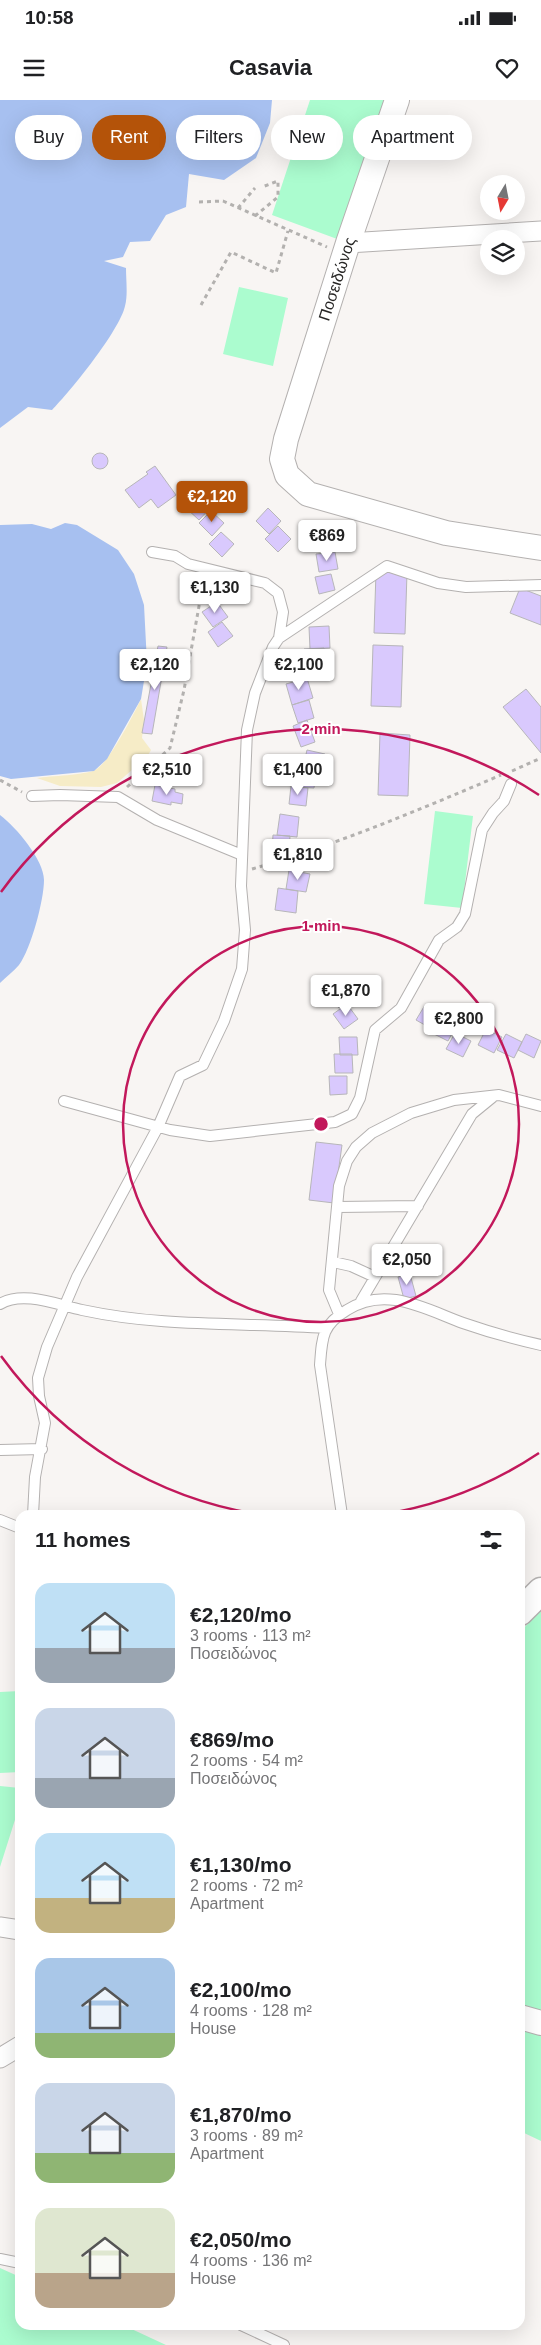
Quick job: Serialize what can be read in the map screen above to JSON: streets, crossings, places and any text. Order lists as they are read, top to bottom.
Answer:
{
  "streets": {
    "street": ["Ποσειδώνος"]
  },
  "north": "bottom",
  "page": {
    "status": "10:58",
    "header": "Casavia",
    "chip": [
      "Buy",
      "Rent",
      "Filters",
      "New",
      "Apartment"
    ],
    "price": [
      "€2,120",
      "€869",
      "€1,130",
      "€2,120",
      "€2,100",
      "€2,510",
      "€1,400",
      "€1,810",
      "€1,870",
      "€2,800",
      "€2,050"
    ],
    "heading": "11 homes",
    "list": [
      {
        "name": "€2,120/mo",
        "note": "3 rooms · 113 m² · Ποσειδώνος"
      },
      {
        "name": "€869/mo",
        "note": "2 rooms · 54 m² · Ποσειδώνος"
      },
      {
        "name": "€1,130/mo",
        "note": "2 rooms · 72 m² · Apartment"
      },
      {
        "name": "€2,100/mo",
        "note": "4 rooms · 128 m² · House"
      },
      {
        "name": "€1,870/mo",
        "note": "3 rooms · 89 m² · Apartment"
      },
      {
        "name": "€2,050/mo",
        "note": "4 rooms · 136 m² · House"
      }
    ]
  },
  "rings": ["2 min", "1 min"]
}
